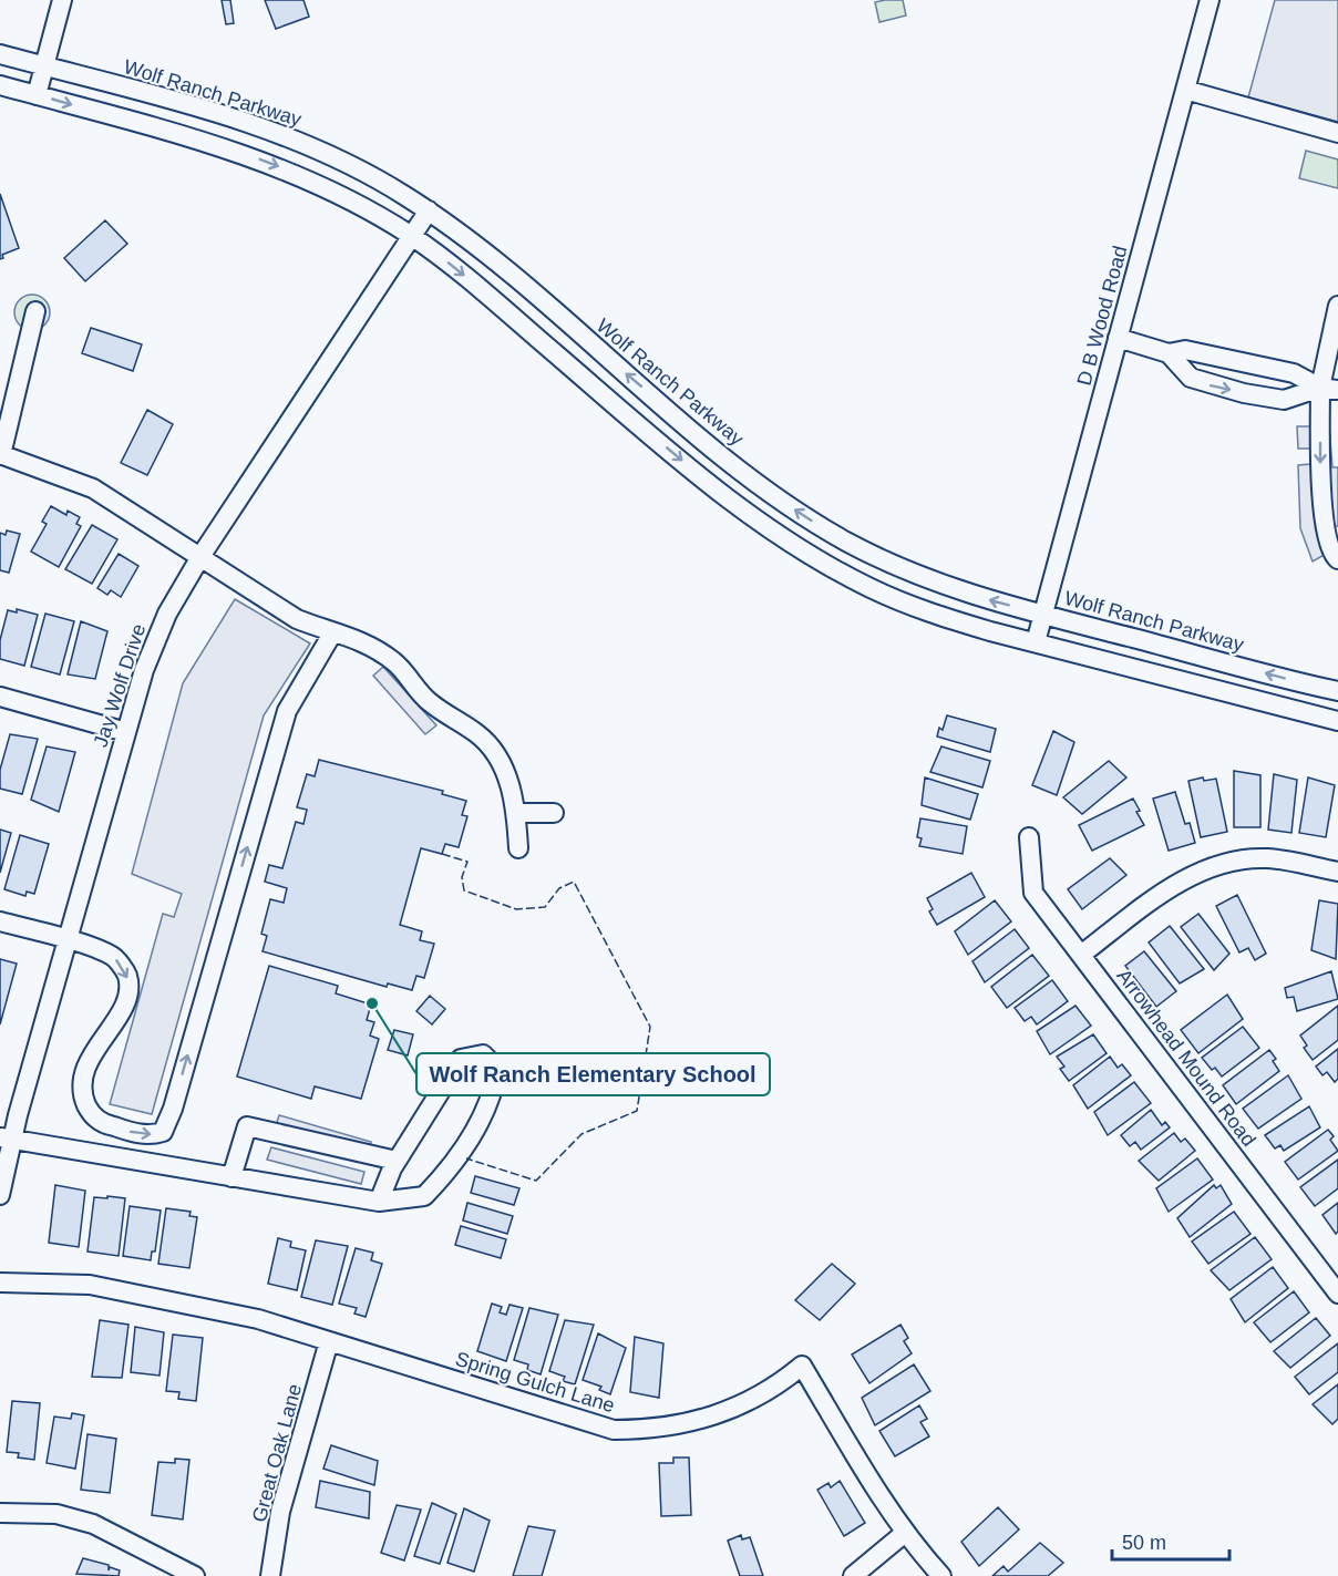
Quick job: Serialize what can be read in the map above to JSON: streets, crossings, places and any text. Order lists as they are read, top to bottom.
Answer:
{
  "streets": {
    "street": [
      "Wolf Ranch Parkway",
      "D B Wood Road",
      "Jay Wolf Drive",
      "Arrowhead Mound Road",
      "Spring Gulch Lane",
      "Great Oak Lane"
    ]
  },
  "crossings": [
    ["Wolf Ranch Parkway", "D B Wood Road"],
    ["Wolf Ranch Parkway", "Jay Wolf Drive"],
    ["Spring Gulch Lane", "Great Oak Lane"]
  ],
  "places": ["Wolf Ranch Elementary School"],
  "scale_bar": "50 m"
}
